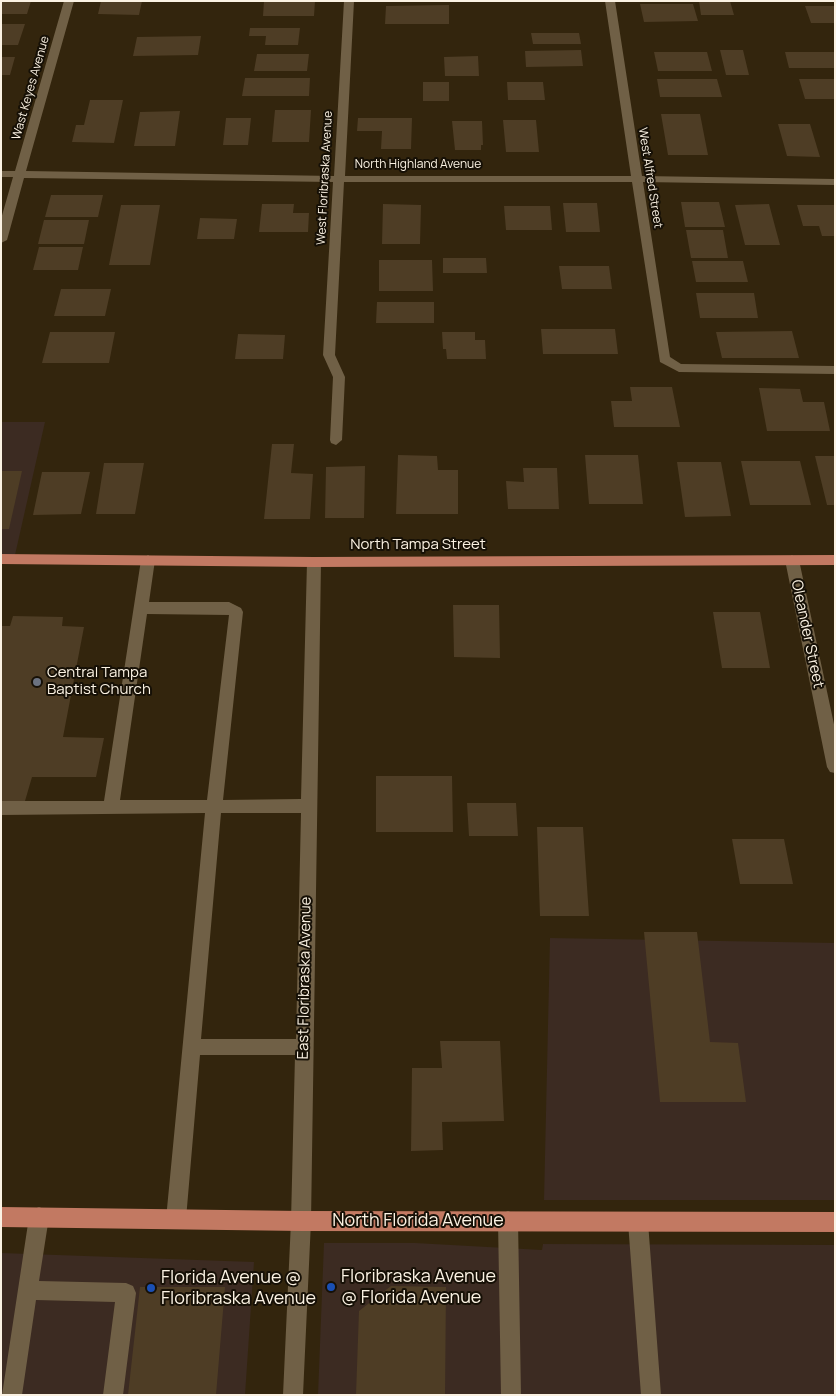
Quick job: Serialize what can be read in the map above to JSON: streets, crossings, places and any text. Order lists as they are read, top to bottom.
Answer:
{
  "streets": {
    "main road": ["North Tampa Street", "North Florida Avenue"],
    "street": [
      "Wast Keyes Avenue",
      "North Highland Avenue",
      "West Floribraska Avenue",
      "West Alfred Street",
      "Oleander Street",
      "East Floribraska Avenue"
    ]
  },
  "crossings": [
    ["Wast Keyes Avenue", "North Highland Avenue"],
    ["North Highland Avenue", "West Floribraska Avenue"],
    ["North Highland Avenue", "West Alfred Street"],
    ["North Tampa Street", "Oleander Street"],
    ["North Tampa Street", "East Floribraska Avenue"],
    ["East Floribraska Avenue", "North Florida Avenue"]
  ],
  "places": ["Central Tampa Baptist Church", "Floribraska Avenue @ Florida Avenue", "Florida Avenue @ Floribraska Avenue"]
}
